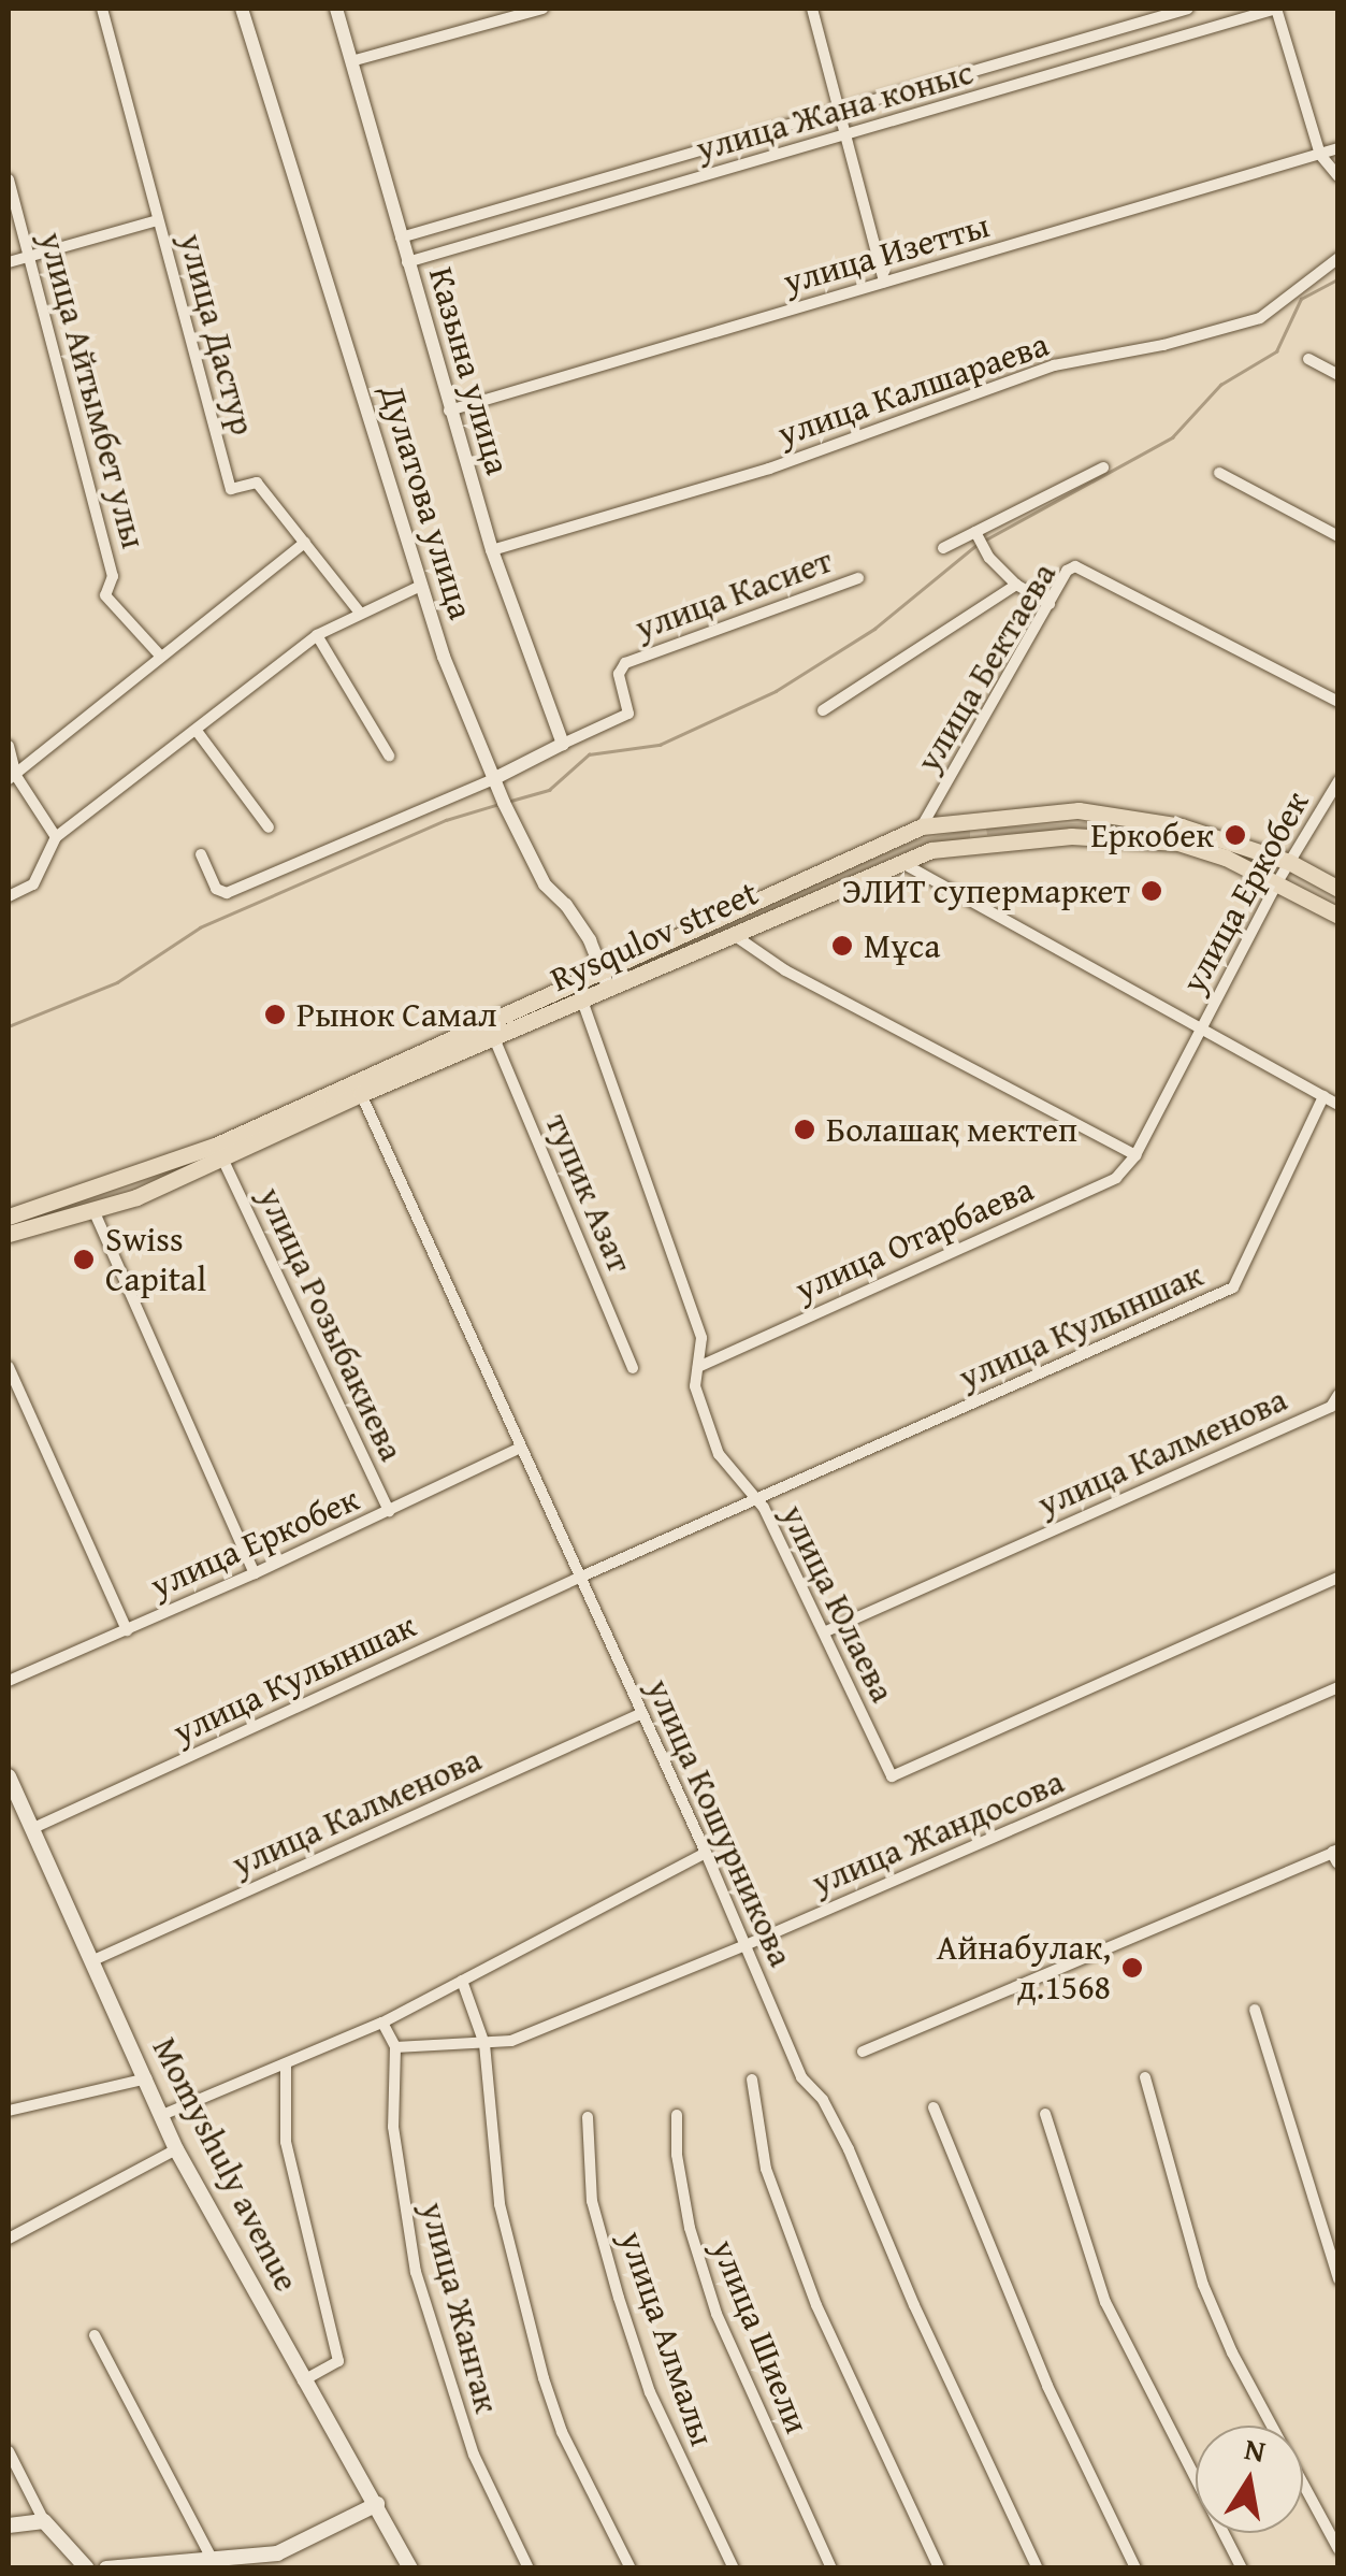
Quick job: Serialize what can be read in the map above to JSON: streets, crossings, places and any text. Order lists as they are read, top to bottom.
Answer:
{
  "streets": {
    "main road": ["Rysqulov street", "Momyshuly avenue"],
    "street": [
      "улица Жана коныс",
      "улица Изетты",
      "улица Дастур",
      "Казына улица",
      "улица Калшараева",
      "улица Айтымбет улы",
      "Дулатова улица",
      "улица Касиет",
      "улица Бектаева",
      "улица Еркобек",
      "тупик Азат",
      "улица Отарбаева",
      "улица Розыбакиева",
      "улица Кулыншак",
      "улица Калменова",
      "улица Юлаева",
      "улица Кошурникова",
      "улица Жандосова",
      "улица Жангак",
      "улица Шиели",
      "улица Алмалы"
    ]
  },
  "crossings": [
    ["улица Жана коныс", "Казына улица"],
    ["улица Изетты", "Казына улица"],
    ["Казына улица", "улица Калшараева"],
    ["Казына улица", "улица Касиет"],
    ["Дулатова улица", "Rysqulov street"],
    ["улица Бектаева", "Rysqulov street"],
    ["улица Еркобек", "Rysqulov street"],
    ["улица Еркобек", "улица Отарбаева"],
    ["улица Еркобек", "улица Розыбакиева"],
    ["улица Еркобек", "улица Кошурникова"],
    ["Rysqulov street", "тупик Азат"],
    ["Rysqulov street", "улица Розыбакиева"],
    ["Rysqulov street", "улица Юлаева"],
    ["Rysqulov street", "улица Кошурникова"],
    ["улица Отарбаева", "улица Юлаева"],
    ["улица Кулыншак", "улица Юлаева"],
    ["улица Кулыншак", "улица Кошурникова"],
    ["улица Кулыншак", "Momyshuly avenue"],
    ["улица Калменова", "улица Юлаева"],
    ["улица Калменова", "улица Кошурникова"],
    ["улица Калменова", "Momyshuly avenue"],
    ["улица Кошурникова", "улица Жандосова"],
    ["улица Жандосова", "улица Жангак"]
  ],
  "places": [
    "Еркобек",
    "ЭЛИТ супермаркет",
    "Мұса",
    "Рынок Самал",
    "Болашақ мектеп",
    "Swiss Capital",
    "Айнабулак, д.1568"
  ],
  "north": "top"
}
